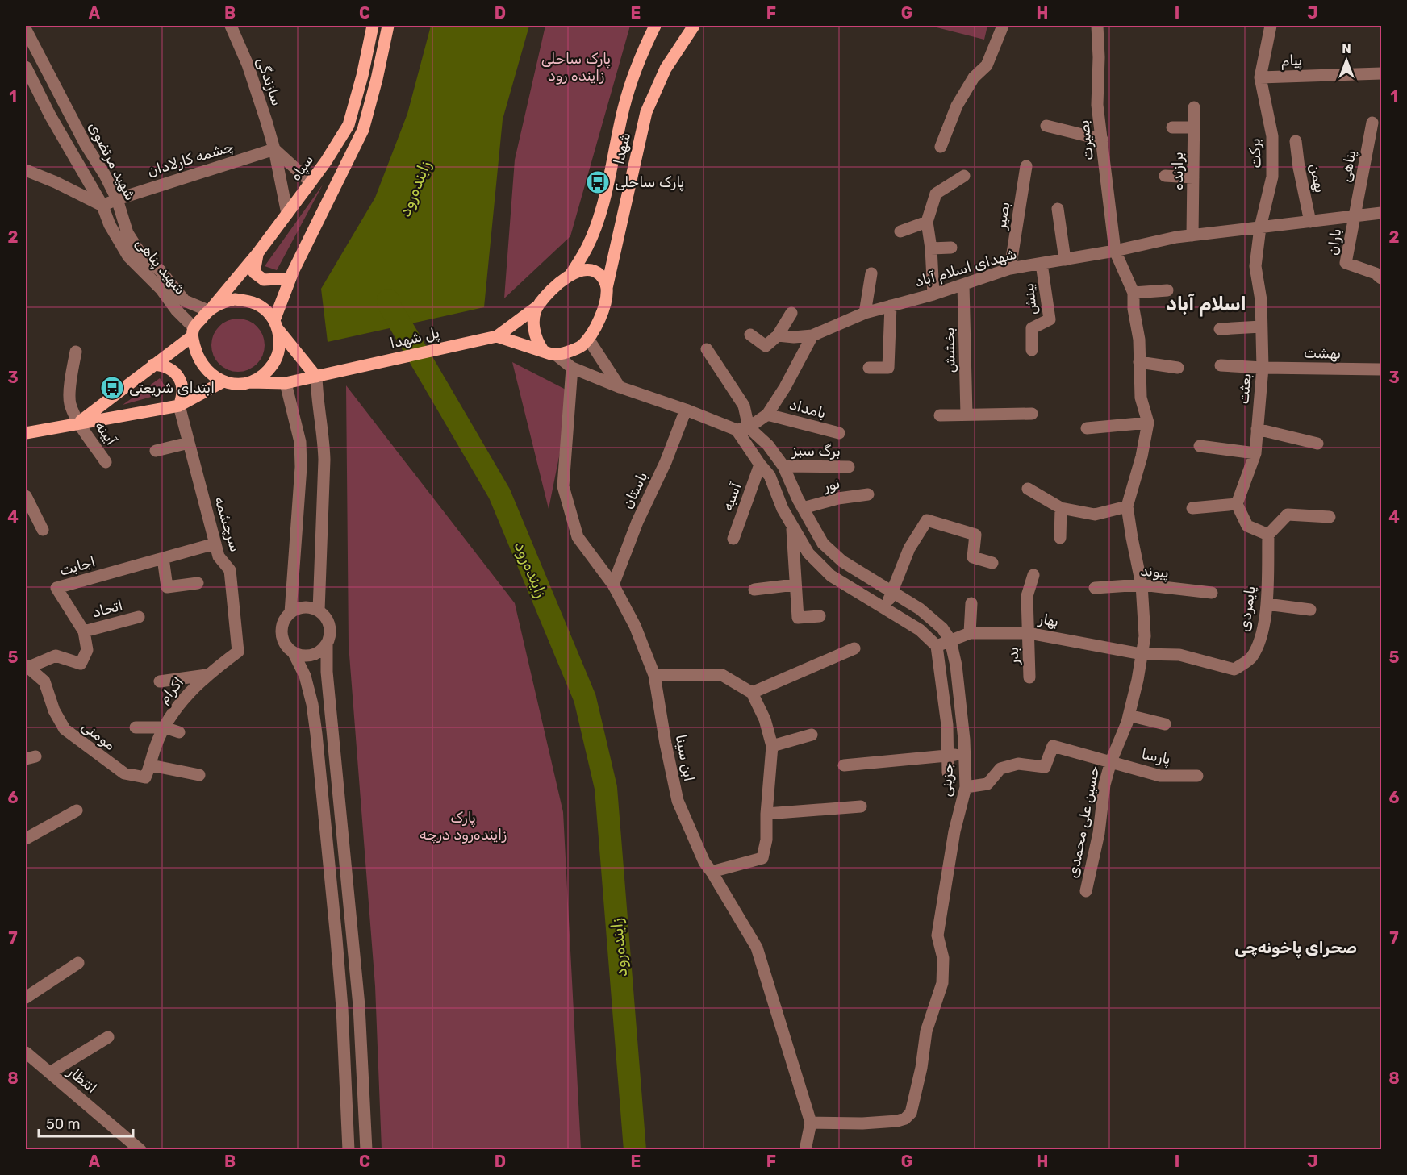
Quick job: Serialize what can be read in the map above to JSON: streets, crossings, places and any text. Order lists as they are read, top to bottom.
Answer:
{
  "streets": {
    "main road": ["شهدا", "سپاه", "پل شهدا"],
    "street": [
      "پیام",
      "سازندگی",
      "بصیرت",
      "برکت",
      "چشمه کارلادان",
      "شهيد مرتضوی",
      "پناهی",
      "برازنده",
      "بهمن",
      "بصیر",
      "باران",
      "شهید پناهی",
      "شهدای اسلام آباد",
      "بینش",
      "بخشش",
      "بهشت",
      "بعثت",
      "بامداد",
      "آیینه",
      "برگ سبز",
      "نور",
      "باستان",
      "آسیه",
      "سرچشمه",
      "اجابت",
      "پیوند",
      "اتحاد",
      "پایمردی",
      "بهار",
      "بدر",
      "اکرام",
      "مومنی",
      "پارسا",
      "ابن سینا",
      "جزینی",
      "حسین علی محمدی",
      "انتظار"
    ]
  },
  "crossings": [
    ["پیام", "برکت"],
    ["سازندگی", "چشمه کارلادان"],
    ["سازندگی", "سپاه"],
    ["بصیرت", "شهدای اسلام آباد"],
    ["بصیرت", "حسین علی محمدی"],
    ["برکت", "شهدای اسلام آباد"],
    ["برکت", "بعثت"],
    ["چشمه کارلادان", "شهيد مرتضوی"],
    ["چشمه کارلادان", "شهید پناهی"],
    ["شهيد مرتضوی", "سپاه"],
    ["شهيد مرتضوی", "شهید پناهی"],
    ["شهيد مرتضوی", "پل شهدا"],
    ["پناهی", "باران"],
    ["پناهی", "شهدای اسلام آباد"],
    ["سپاه", "شهید پناهی"],
    ["سپاه", "پل شهدا"],
    ["برازنده", "شهدای اسلام آباد"],
    ["بهمن", "شهدای اسلام آباد"],
    ["بصیر", "شهدای اسلام آباد"],
    ["باران", "شهدای اسلام آباد"],
    ["شهید پناهی", "پل شهدا"],
    ["شهدای اسلام آباد", "بینش"],
    ["شهدای اسلام آباد", "بخشش"],
    ["شهدای اسلام آباد", "بعثت"],
    ["شهدای اسلام آباد", "حسین علی محمدی"],
    ["بهشت", "بعثت"],
    ["برگ سبز", "جزینی"],
    ["نور", "جزینی"],
    ["باستان", "ابن سینا"],
    ["سرچشمه", "اجابت"],
    ["سرچشمه", "اکرام"],
    ["اجابت", "اتحاد"],
    ["اجابت", "مومنی"],
    ["پیوند", "حسین علی محمدی"],
    ["پایمردی", "بهار"],
    ["پایمردی", "حسین علی محمدی"],
    ["بهار", "بدر"],
    ["بهار", "جزینی"],
    ["بهار", "حسین علی محمدی"],
    ["اکرام", "مومنی"],
    ["پارسا", "جزینی"],
    ["پارسا", "حسین علی محمدی"],
    ["ابن سینا", "جزینی"]
  ],
  "districts": ["اسلام آباد", "صحرای پاخونه‌چی"],
  "water": ["زاینده‌رود"],
  "parks": ["پارک ساحلی زاینده رود", "پارک زاینده‌رود درچه"],
  "places": {
    "bus stop": ["پارک ساحلی", "ابتدای شریعتی"]
  },
  "scale_bar": "50 m",
  "north": "top",
  "grid": {
    "columns": [
      "A",
      "B",
      "C",
      "D",
      "E",
      "F",
      "G",
      "H",
      "I",
      "J"
    ],
    "rows": [
      "1",
      "2",
      "3",
      "4",
      "5",
      "6",
      "7",
      "8"
    ]
  }
}
